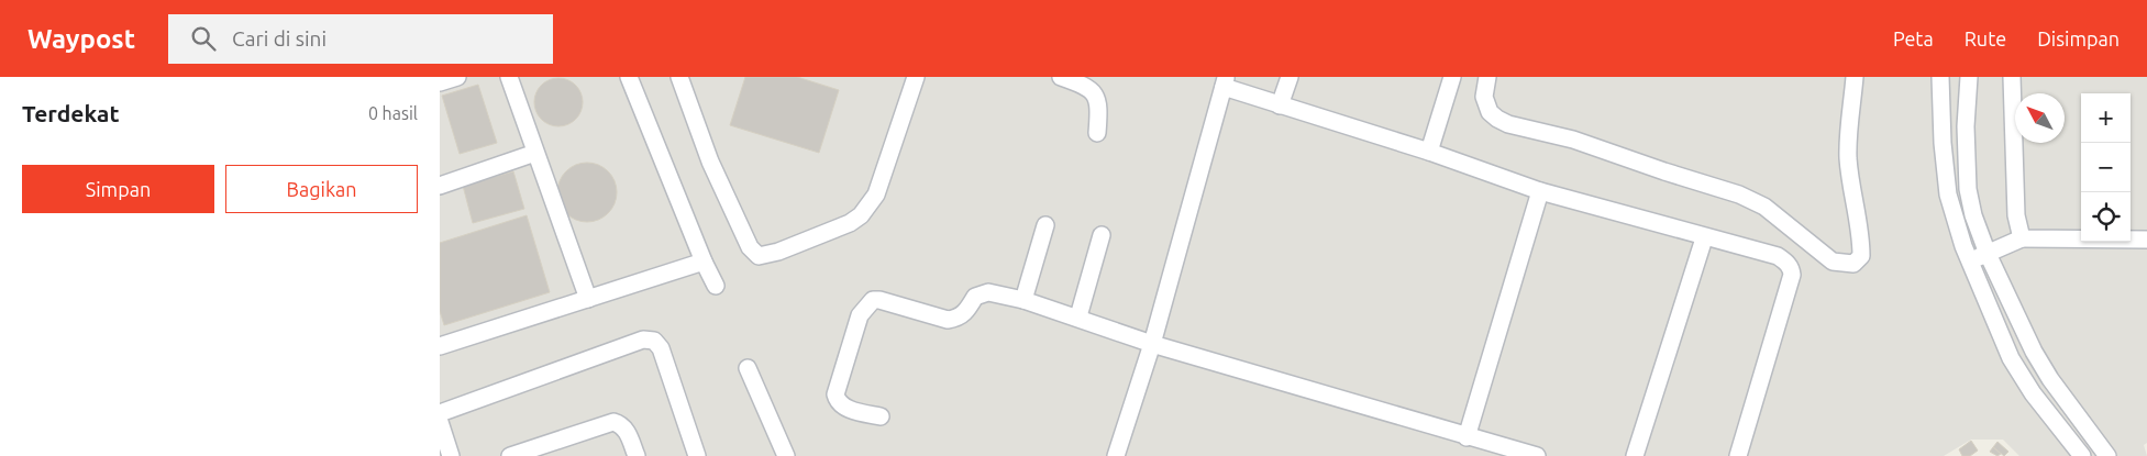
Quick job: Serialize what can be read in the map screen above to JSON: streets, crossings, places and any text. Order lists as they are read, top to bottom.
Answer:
{
  "north": "top left",
  "page": {
    "header": "Waypost",
    "search": "Cari di sini",
    "nav": ["Peta", "Rute", "Disimpan"],
    "heading": ["Terdekat", "0 hasil"],
    "map_buttons": ["+", "−"],
    "buttons": ["Simpan", "Bagikan"]
  }
}
